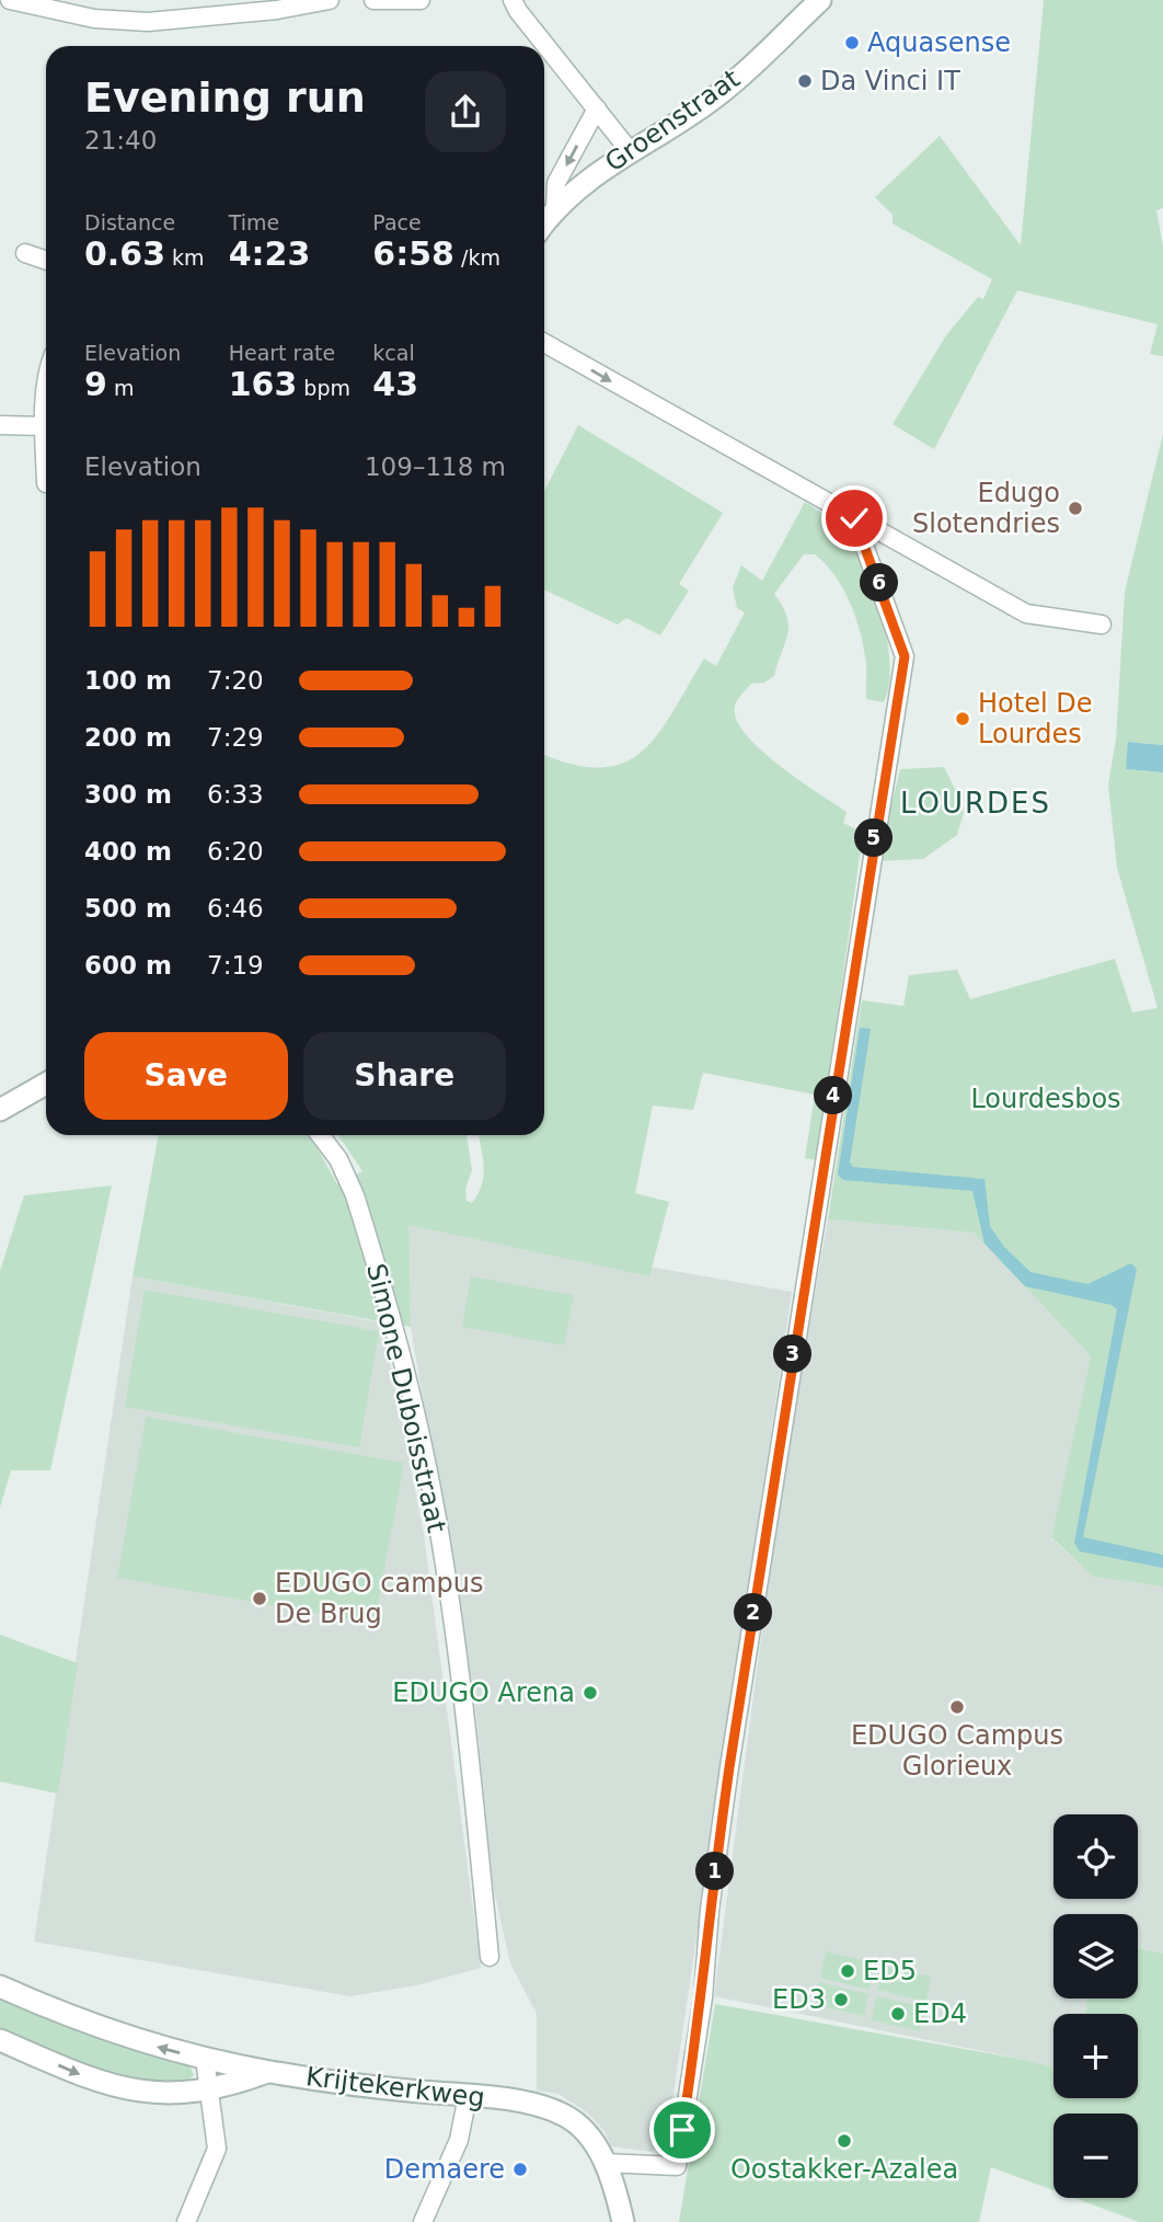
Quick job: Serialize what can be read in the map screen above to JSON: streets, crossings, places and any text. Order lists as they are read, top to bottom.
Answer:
{
  "streets": {
    "street": ["Groenstraat", "Simone Duboisstraat", "Krijtekerkweg"]
  },
  "districts": ["LOURDES"],
  "parks": ["Lourdesbos"],
  "places": [
    "Aquasense",
    "Da Vinci IT",
    "Edugo Slotendries",
    "Hotel De Lourdes",
    "EDUGO campus De Brug",
    "EDUGO Arena",
    "EDUGO Campus Glorieux",
    "ED5",
    "ED3",
    "ED4",
    "Oostakker-Azalea",
    "Demaere"
  ],
  "page": {
    "heading": ["Evening run", "21:40"],
    "stats": [
      ["Distance", "0.63 km"],
      ["Time", "4:23"],
      ["Pace", "6:58 /km"],
      ["Elevation", "9 m"],
      ["Heart rate", "163 bpm"],
      ["kcal", "43"]
    ],
    "chart": ["Elevation", "109–118 m"],
    "pins": [
      "6",
      "5",
      "4",
      "3",
      "2",
      "1"
    ],
    "list": [
      {
        "name": "100 m",
        "note": "7:20"
      },
      {
        "name": "200 m",
        "note": "7:29"
      },
      {
        "name": "300 m",
        "note": "6:33"
      },
      {
        "name": "400 m",
        "note": "6:20"
      },
      {
        "name": "500 m",
        "note": "6:46"
      },
      {
        "name": "600 m",
        "note": "7:19"
      }
    ],
    "buttons": ["Save", "Share"],
    "map_buttons": ["+", "−"]
  }
}
